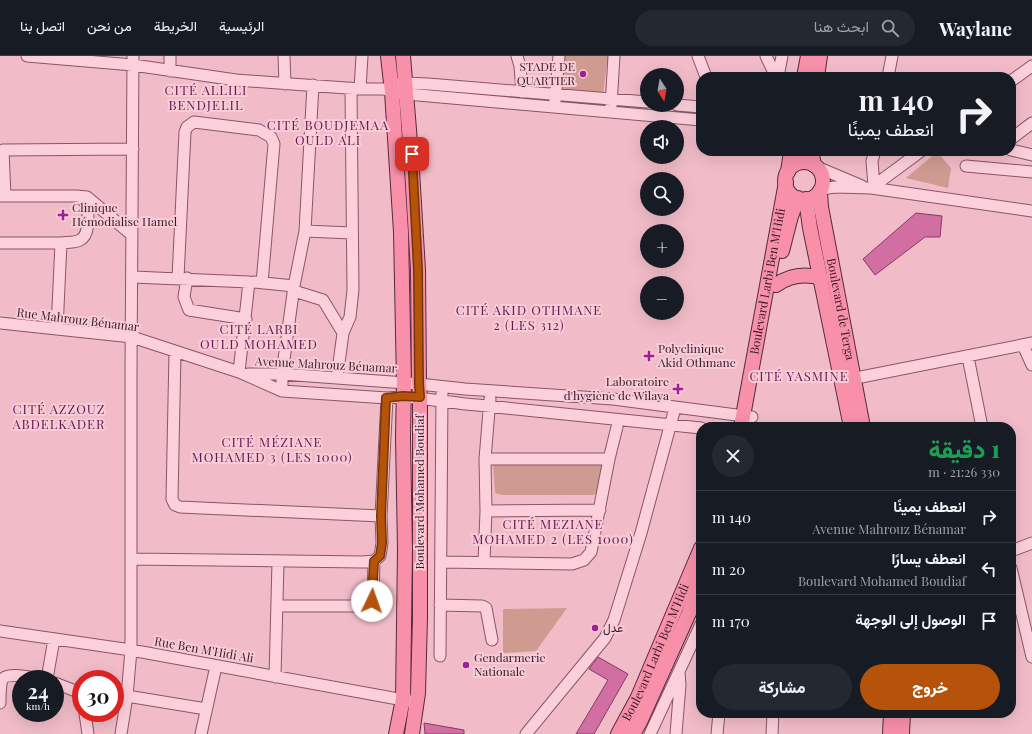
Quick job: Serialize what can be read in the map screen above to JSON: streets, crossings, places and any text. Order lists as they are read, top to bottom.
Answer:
{
  "streets": {
    "main road": ["Boulevard Larbi Ben M'Hidi", "Boulevard de Terga", "Boulevard Mohamed Boudiaf"],
    "street": ["Rue Mahrouz Bénamar", "Avenue Mahrouz Bénamar", "Rue Ben M'Hidi Ali"]
  },
  "crossings": [
    ["Boulevard Larbi Ben M'Hidi", "Boulevard de Terga"],
    ["Rue Mahrouz Bénamar", "Avenue Mahrouz Bénamar"],
    ["Avenue Mahrouz Bénamar", "Boulevard Mohamed Boudiaf"],
    ["Boulevard Mohamed Boudiaf", "Rue Ben M'Hidi Ali"]
  ],
  "districts": [
    "CITÉ ALLILI BENDJELIL",
    "CITÉ BOUDJEMAA OULD ALI",
    "CITÉ AKID OTHMANE 2 (LES 312)",
    "CITÉ LARBI OULD MOHAMED",
    "CITÉ YASMINE",
    "CITÉ AZZOUZ ABDELKADER",
    "CITÉ MÉZIANE MOHAMED 3 (LES 1000)",
    "CITÉ MEZIANE MOHAMED 2 (LES 1000)"
  ],
  "places": {
    "other": ["STADE DE QUARTIER", "عدل", "Gendarmerie Nationale"],
    "health": ["Clinique Hémodialise Hamel", "Polyclinique Akid Othmane", "Laboratoire d'hygiène de Wilaya"]
  },
  "north": "bottom",
  "page": {
    "header": "Waylane",
    "search": "ابحث هنا",
    "nav": [
      "الرئيسية",
      "الخريطة",
      "من نحن",
      "اتصل بنا"
    ],
    "map_buttons": ["+", "−"],
    "turn": ["140 m", "انعطف يمينًا"],
    "heading": ["1 دقيقة", "330 m · 21:26"],
    "list": [
      {
        "name": "انعطف يمينًا",
        "note": "Avenue Mahrouz Bénamar",
        "value": "140 m"
      },
      {
        "name": "انعطف يسارًا",
        "note": "Boulevard Mohamed Boudiaf",
        "value": "20 m"
      },
      {
        "name": "الوصول إلى الوجهة",
        "value": "170 m"
      }
    ],
    "buttons": ["خروج", "مشاركة"],
    "speed": "24 km/h",
    "limit": "30"
  }
}
